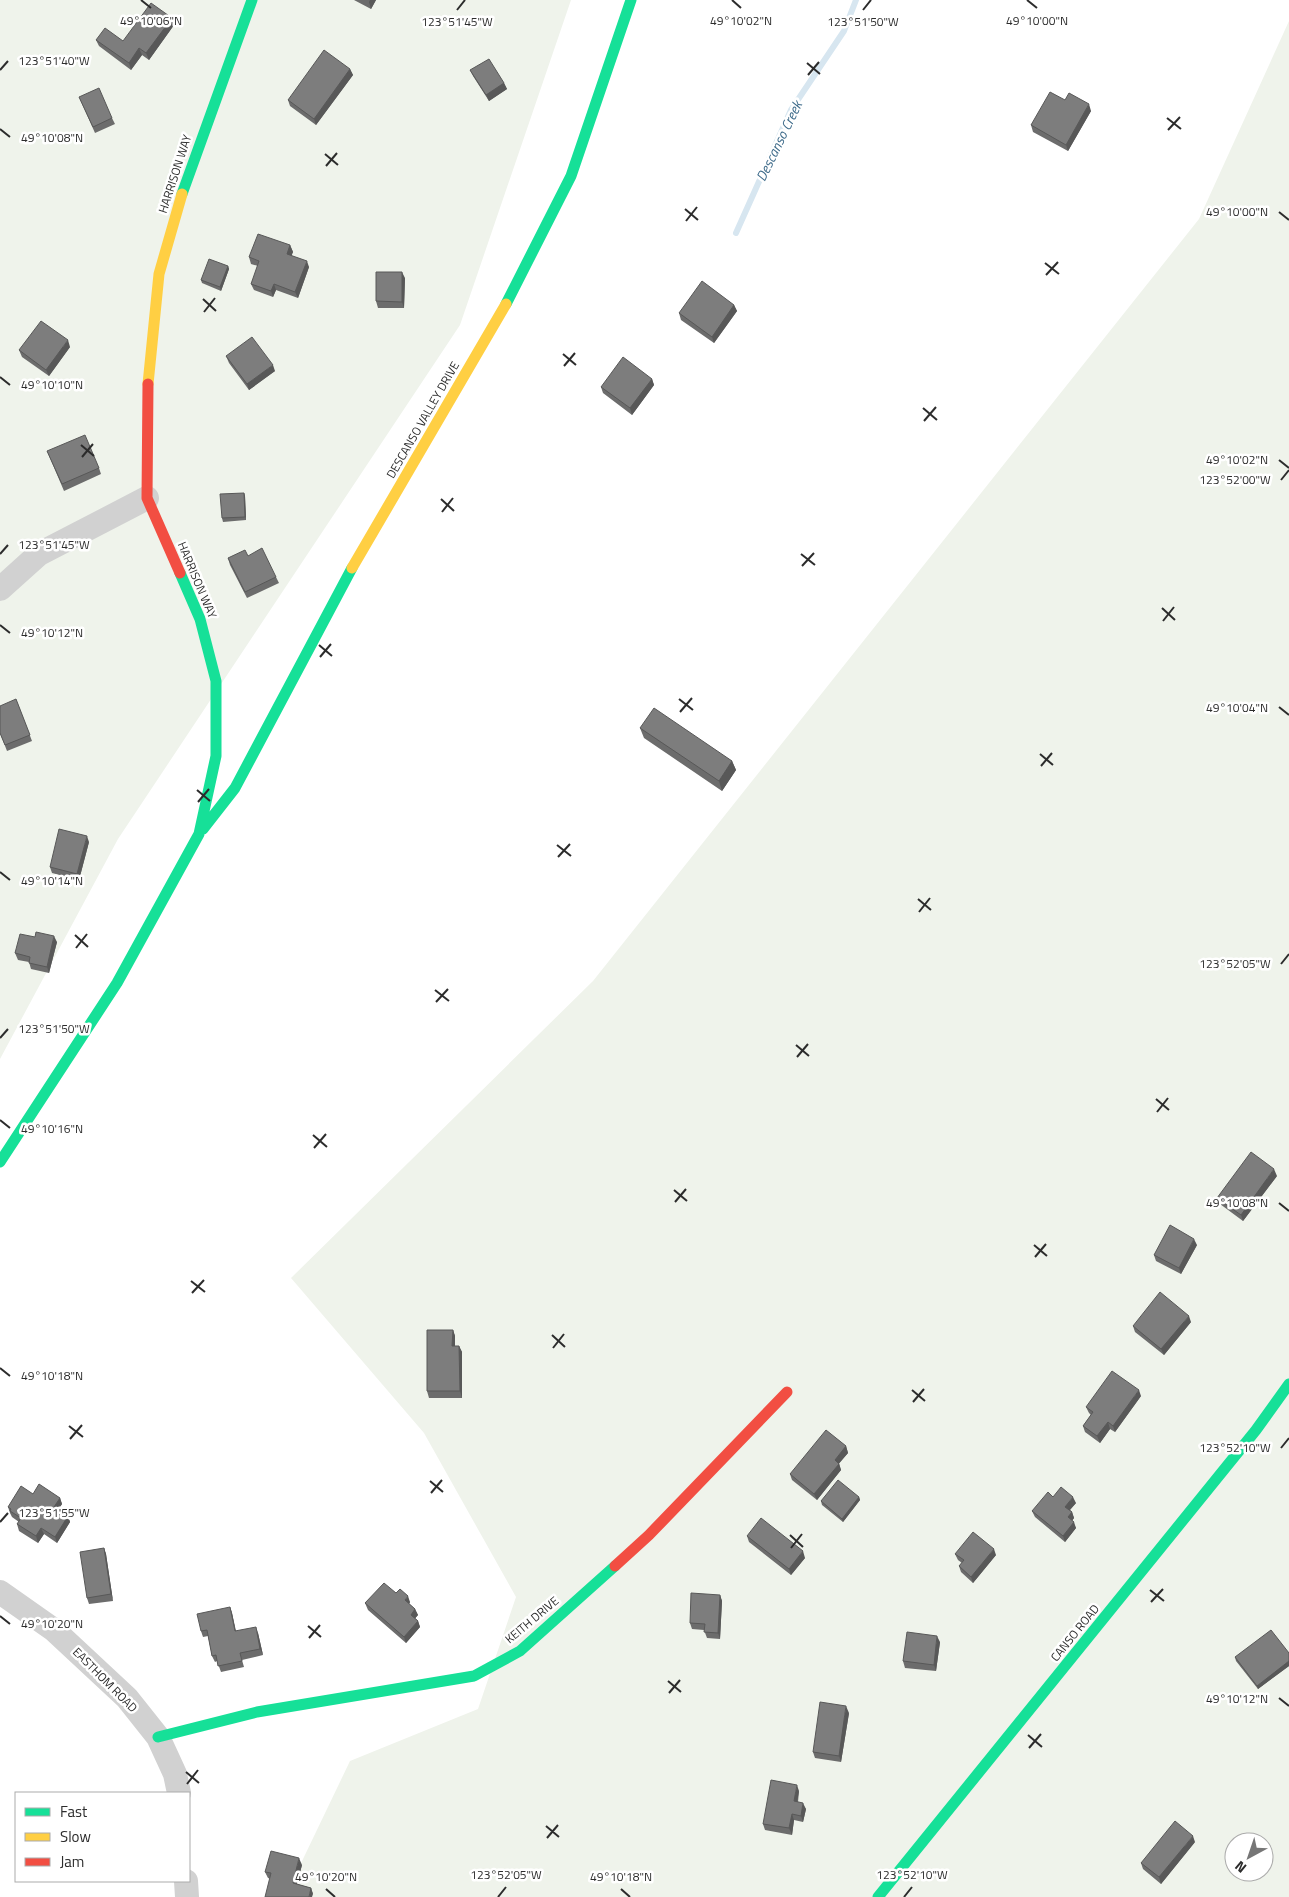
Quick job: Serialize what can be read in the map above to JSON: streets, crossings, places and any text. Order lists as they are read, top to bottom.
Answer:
{
  "streets": {
    "street": [
      "HARRISON WAY",
      "DESCANSO VALLEY DRIVE",
      "KEITH DRIVE",
      "CANSO ROAD",
      "EASTHOM ROAD"
    ]
  },
  "crossings": [
    ["HARRISON WAY", "DESCANSO VALLEY DRIVE"],
    ["KEITH DRIVE", "EASTHOM ROAD"]
  ],
  "water": ["Descanso Creek"],
  "legend": ["Fast", "Slow", "Jam"],
  "north": "bottom left",
  "coordinates": [
    "49°10'06\"N",
    "49°10'02\"N",
    "49°10'00\"N",
    "123°51'45\"W",
    "123°51'50\"W",
    "123°51'40\"W",
    "49°10'08\"N",
    "49°10'10\"N",
    "123°52'00\"W",
    "49°10'12\"N",
    "49°10'04\"N",
    "49°10'14\"N",
    "123°52'05\"W",
    "49°10'16\"N",
    "49°10'18\"N",
    "123°52'10\"W",
    "123°51'55\"W",
    "49°10'20\"N"
  ]
}
